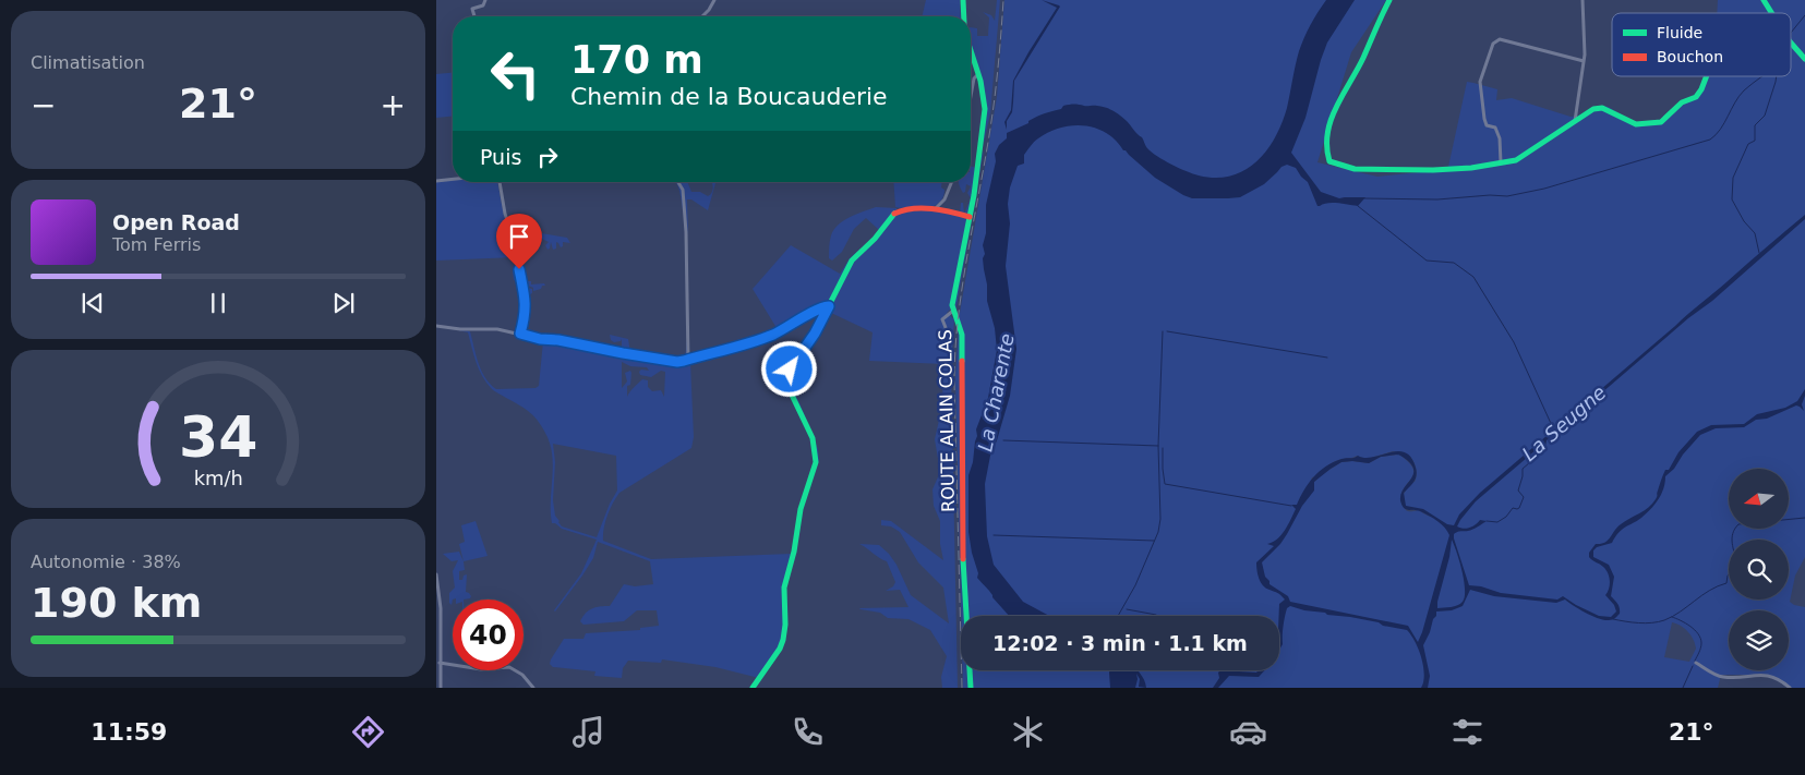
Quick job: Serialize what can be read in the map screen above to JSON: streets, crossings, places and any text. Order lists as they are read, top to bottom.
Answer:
{
  "streets": {
    "street": ["ROUTE ALAIN COLAS"]
  },
  "water": ["La Charente", "La Seugne"],
  "legend": ["Fluide", "Bouchon"],
  "north": "left",
  "page": {
    "tile": [
      "Climatisation",
      ["Autonomie · 38%", "190 km"]
    ],
    "turn": ["170 m", "Chemin de la Boucauderie"],
    "heat": ["−", "21°", "+"],
    "then": "Puis",
    "song": ["Open Road", "Tom Ferris"],
    "limit": "40",
    "trip": "12:02 · 3 min · 1.1 km",
    "tabs": ["11:59", "21°"],
    "gauge": ["34", "km/h"]
  }
}
